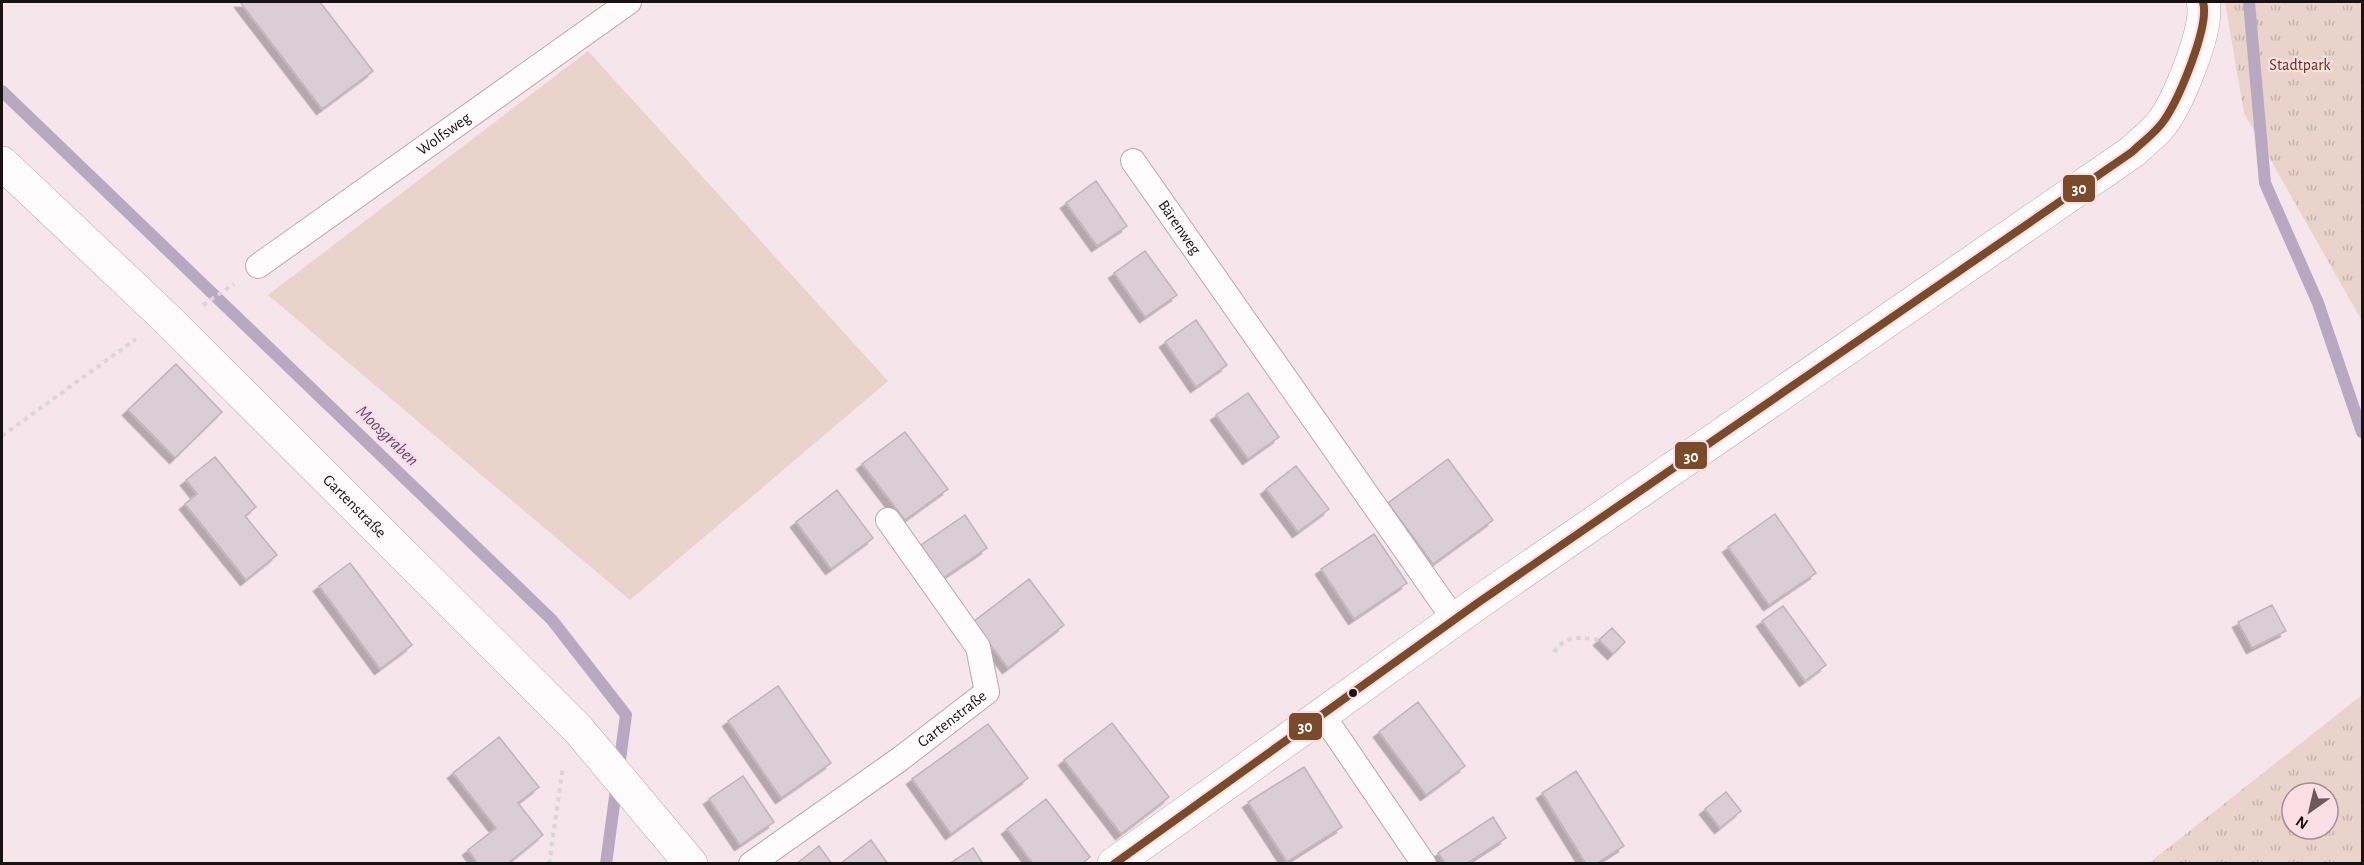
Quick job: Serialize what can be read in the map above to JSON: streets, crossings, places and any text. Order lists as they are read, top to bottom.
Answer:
{
  "streets": {
    "street": ["Gartenstraße"],
    "lane": ["Wolfsweg", "Bärenweg"]
  },
  "water": ["Moosgraben"],
  "parks": ["Stadtpark"],
  "lines": ["transit line 30"],
  "north": "bottom left"
}
